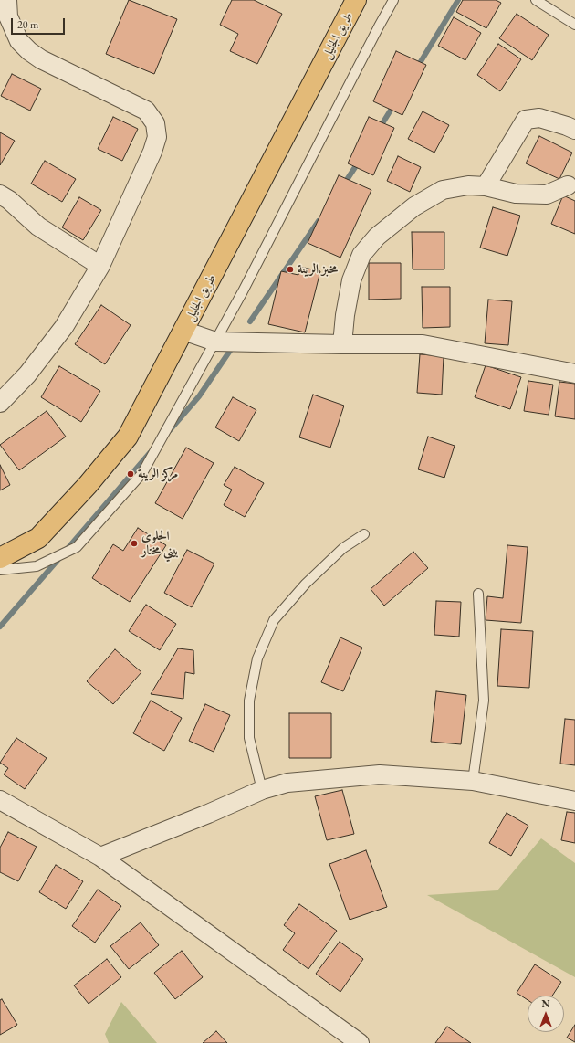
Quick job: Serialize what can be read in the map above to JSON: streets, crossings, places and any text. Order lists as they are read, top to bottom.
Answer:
{
  "streets": {
    "main road": ["طريق الجليل"]
  },
  "places": ["مخبز الرينة", "مركز الرينة", "الحلوى بيني مختار"],
  "scale_bar": "20 m",
  "north": "top"
}
